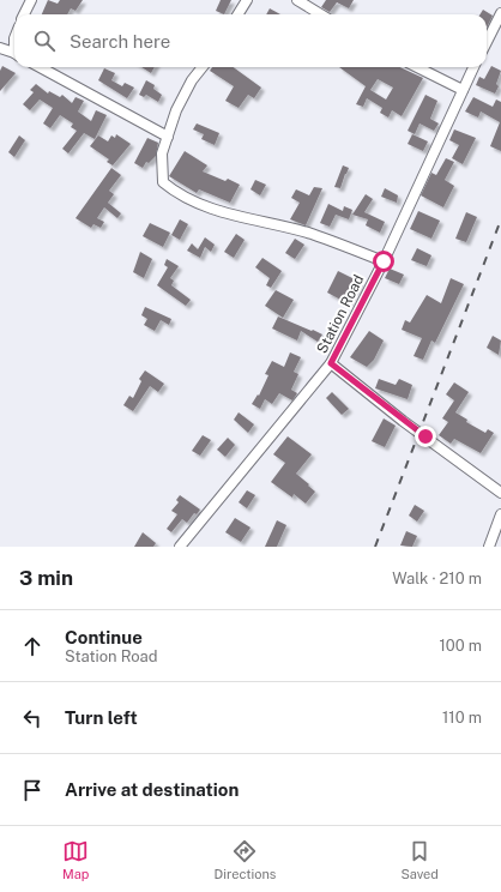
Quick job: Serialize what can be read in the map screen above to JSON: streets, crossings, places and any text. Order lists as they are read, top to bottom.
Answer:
{
  "streets": {
    "street": ["Station Road"]
  },
  "page": {
    "search": "Search here",
    "heading": ["3 min", "Walk · 210 m"],
    "list": [
      ["Continue", "Station Road", "100 m"],
      ["Turn left", "110 m"],
      "Arrive at destination"
    ],
    "nav": ["Map", "Directions", "Saved"]
  }
}
